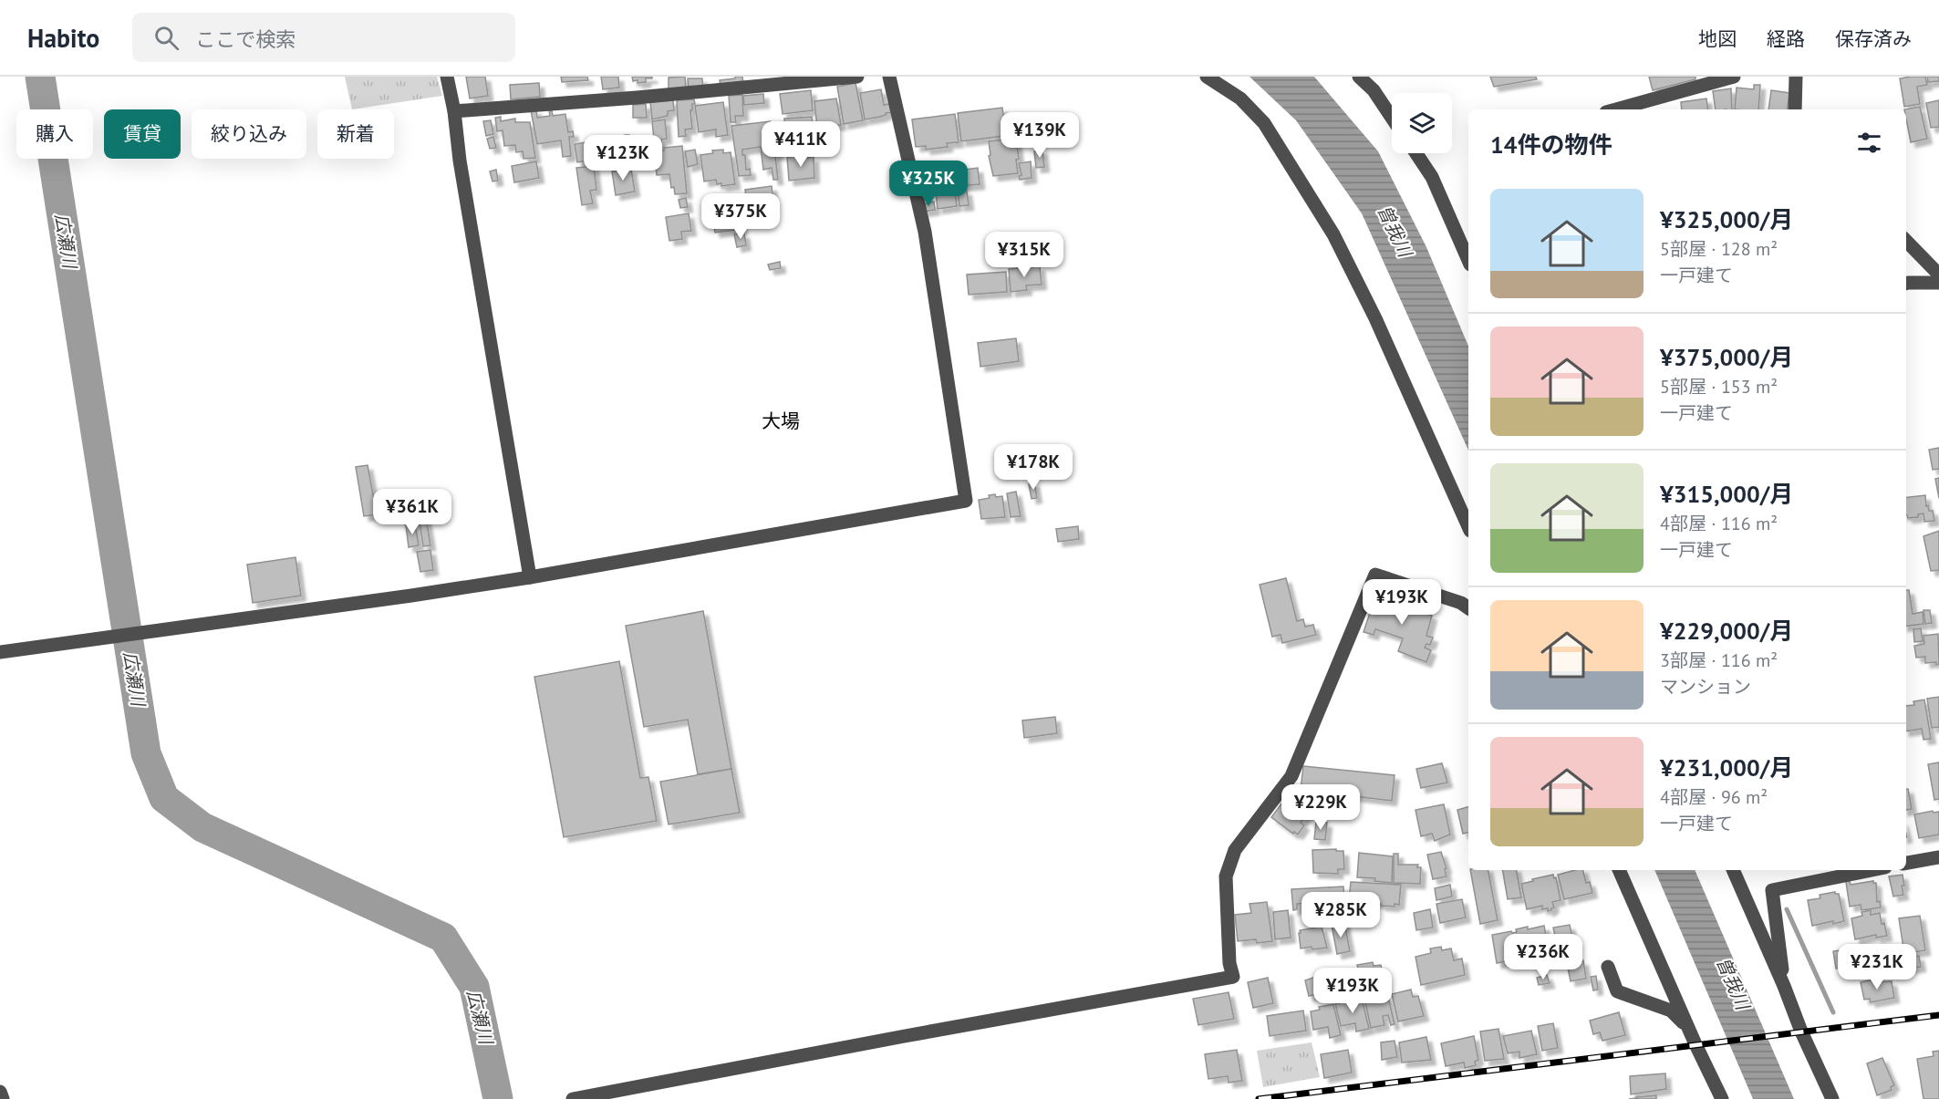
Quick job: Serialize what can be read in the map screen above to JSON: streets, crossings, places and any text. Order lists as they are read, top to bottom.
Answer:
{
  "districts": ["大場"],
  "water": ["曽我川", "広瀬川"],
  "page": {
    "header": "Habito",
    "search": "ここで検索",
    "nav": ["地図", "経路", "保存済み"],
    "chip": [
      "購入",
      "賃貸",
      "絞り込み",
      "新着"
    ],
    "heading": "14件の物件",
    "price": [
      "¥139K",
      "¥411K",
      "¥123K",
      "¥325K",
      "¥375K",
      "¥315K",
      "¥178K",
      "¥361K",
      "¥193K",
      "¥229K",
      "¥285K",
      "¥236K",
      "¥231K",
      "¥193K"
    ],
    "list": [
      {
        "name": "¥325,000/月",
        "note": "5部屋 · 128 m² · 一戸建て"
      },
      {
        "name": "¥375,000/月",
        "note": "5部屋 · 153 m² · 一戸建て"
      },
      {
        "name": "¥315,000/月",
        "note": "4部屋 · 116 m² · 一戸建て"
      },
      {
        "name": "¥229,000/月",
        "note": "3部屋 · 116 m² · マンション"
      },
      {
        "name": "¥231,000/月",
        "note": "4部屋 · 96 m² · 一戸建て"
      }
    ]
  }
}
